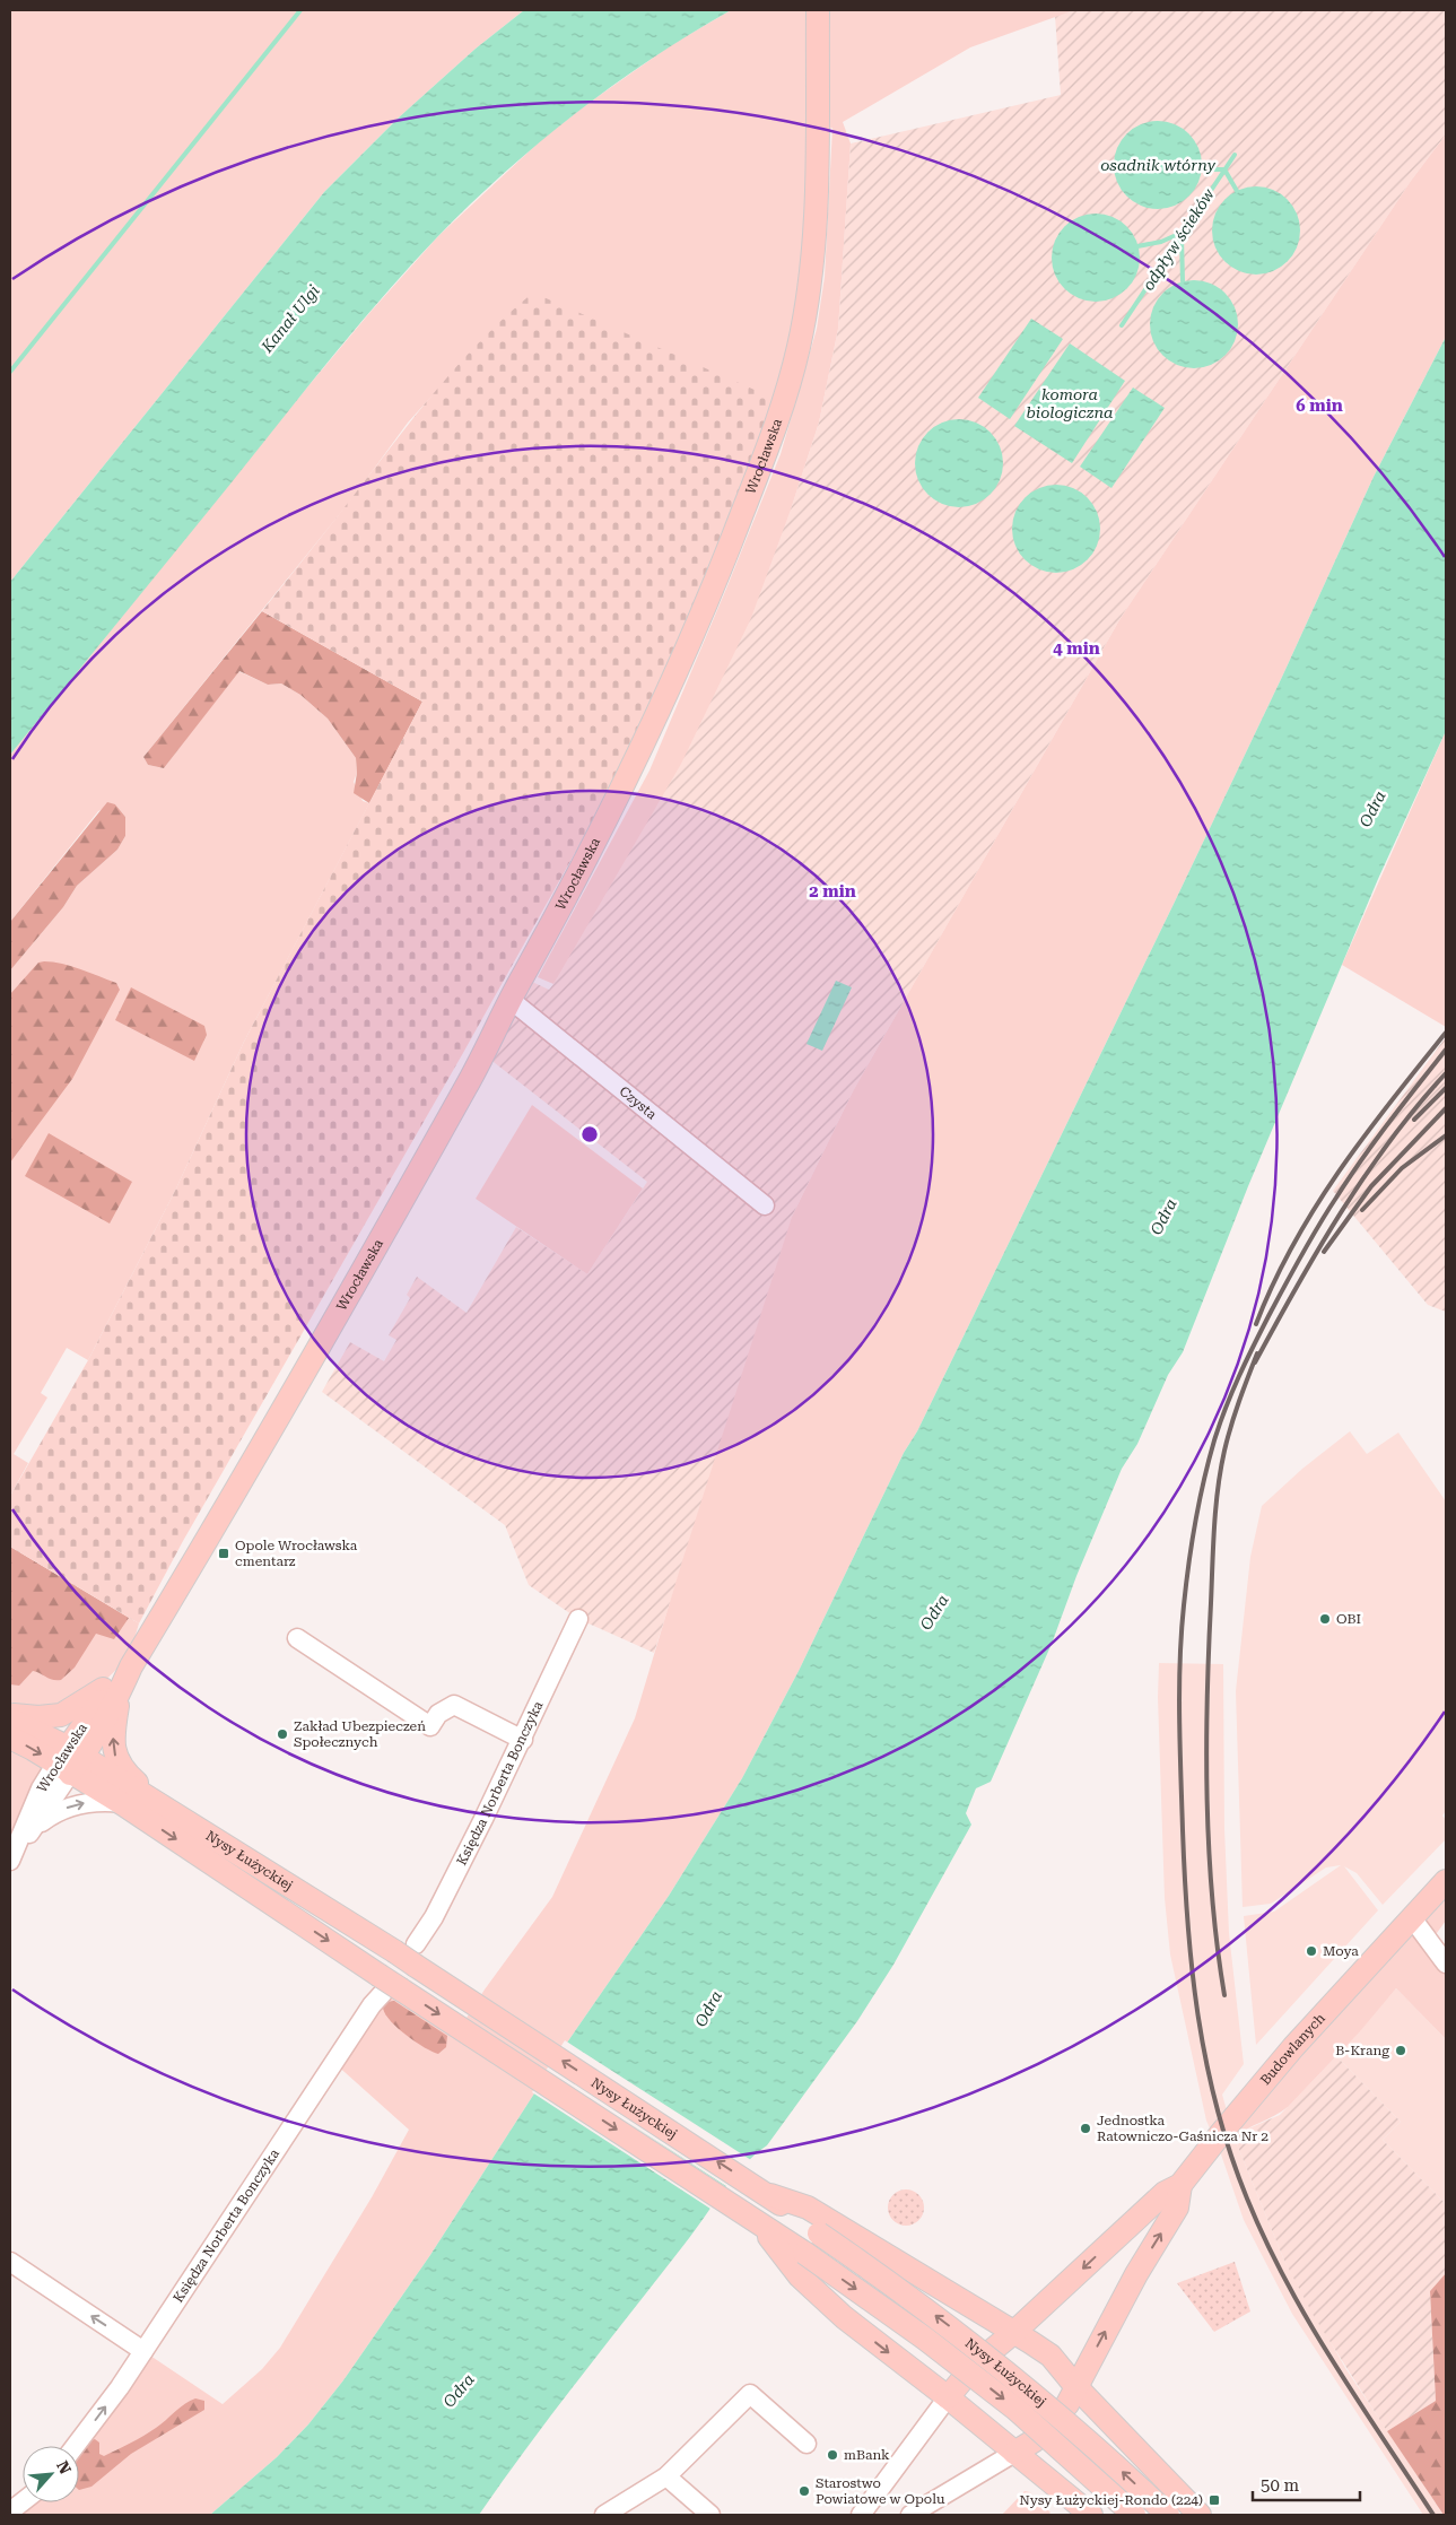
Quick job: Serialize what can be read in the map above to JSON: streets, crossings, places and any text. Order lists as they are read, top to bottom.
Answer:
{
  "streets": {
    "main road": ["Wrocławska", "Nysy Łużyckiej", "Budowlanych"],
    "street": ["Czysta", "Księdza Norberta Bonczyka"]
  },
  "crossings": [
    ["Wrocławska", "Czysta"],
    ["Wrocławska", "Nysy Łużyckiej"],
    ["Księdza Norberta Bonczyka", "Nysy Łużyckiej"]
  ],
  "water": [
    "osadnik wtórny",
    "odpływ ścieków",
    "Kanał Ulgi",
    "komora biologiczna",
    "Odra"
  ],
  "places": {
    "transit": ["Opole Wrocławska cmentarz", "Nysy Łużyckiej-Rondo (224)"],
    "other": [
      "OBI",
      "Zakład Ubezpieczeń Społecznych",
      "Moya",
      "B-Krang",
      "Jednostka Ratowniczo-Gaśnicza Nr 2",
      "mBank",
      "Starostwo Powiatowe w Opolu"
    ]
  },
  "scale_bar": "50 m",
  "north": "top right",
  "rings": ["6 min", "4 min", "2 min"]
}
